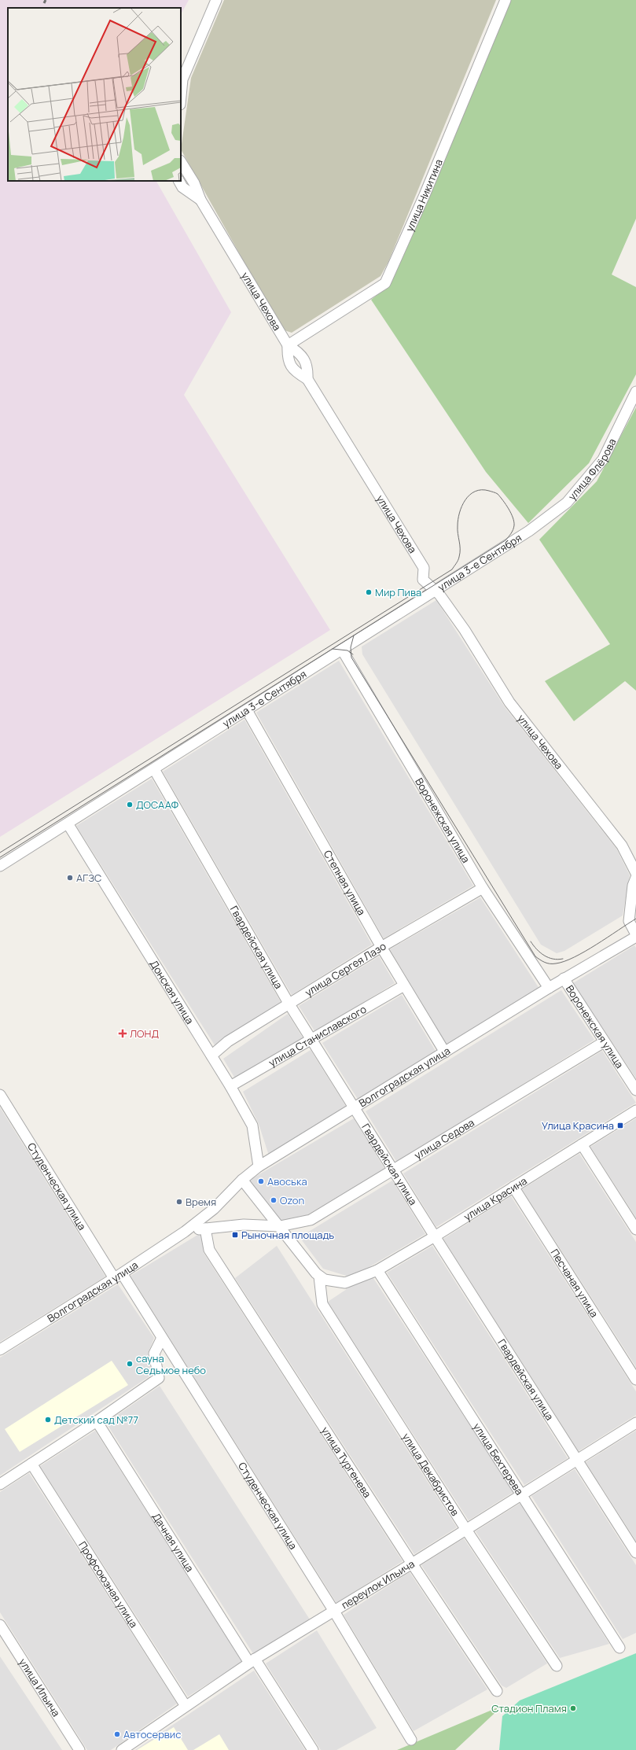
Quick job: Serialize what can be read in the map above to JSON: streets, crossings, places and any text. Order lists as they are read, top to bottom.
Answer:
{
  "streets": {
    "street": [
      "улица Никитина",
      "улица Чехова",
      "улица Флёрова",
      "улица 3-е Сентября",
      "Воронежская улица",
      "Степная улица",
      "Гвардейская улица",
      "улица Сергея Лазо",
      "Донская улица",
      "улица Станиславского",
      "Волгоградская улица",
      "улица Седова",
      "Студенческая улица",
      "улица Красина",
      "Песчаная улица",
      "улица Бехтерева",
      "улица Тургенева",
      "улица Декабристов",
      "Дачная улица",
      "переулок Ильича",
      "Профсоюзная улица",
      "улица Ильича"
    ]
  },
  "crossings": [
    ["улица Никитина", "улица Чехова"],
    ["улица Чехова", "улица 3-е Сентября"],
    ["улица Флёрова", "улица 3-е Сентября"],
    ["улица 3-е Сентября", "Воронежская улица"],
    ["улица 3-е Сентября", "Степная улица"],
    ["улица 3-е Сентября", "Гвардейская улица"],
    ["улица 3-е Сентября", "Донская улица"],
    ["Воронежская улица", "улица Сергея Лазо"],
    ["Воронежская улица", "Волгоградская улица"],
    ["Воронежская улица", "улица Седова"],
    ["Степная улица", "улица Сергея Лазо"],
    ["Степная улица", "улица Станиславского"],
    ["Степная улица", "Волгоградская улица"],
    ["Гвардейская улица", "улица Сергея Лазо"],
    ["Гвардейская улица", "улица Станиславского"],
    ["Гвардейская улица", "Волгоградская улица"],
    ["Гвардейская улица", "улица Седова"],
    ["Гвардейская улица", "улица Красина"],
    ["Гвардейская улица", "переулок Ильича"],
    ["улица Сергея Лазо", "Донская улица"],
    ["Донская улица", "улица Станиславского"],
    ["Донская улица", "Волгоградская улица"],
    ["Волгоградская улица", "улица Седова"],
    ["Волгоградская улица", "Студенческая улица"],
    ["Волгоградская улица", "улица Тургенева"],
    ["Студенческая улица", "переулок Ильича"],
    ["улица Красина", "Песчаная улица"],
    ["улица Красина", "улица Бехтерева"],
    ["улица Красина", "улица Декабристов"],
    ["улица Бехтерева", "переулок Ильича"],
    ["улица Тургенева", "переулок Ильича"],
    ["улица Декабристов", "переулок Ильича"],
    ["Дачная улица", "переулок Ильича"],
    ["переулок Ильича", "Профсоюзная улица"]
  ],
  "places": {
    "other": [
      "Мир Пива",
      "ДОСААФ",
      "АГЗС",
      "Авоська",
      "Ozon",
      "Время",
      "сауна Седьмое небо",
      "Детский сад №77",
      "Стадион Пламя",
      "Автосервис"
    ],
    "health": ["ЛОНД"],
    "transit": ["Улица Красина", "Рыночная площадь"]
  }
}
